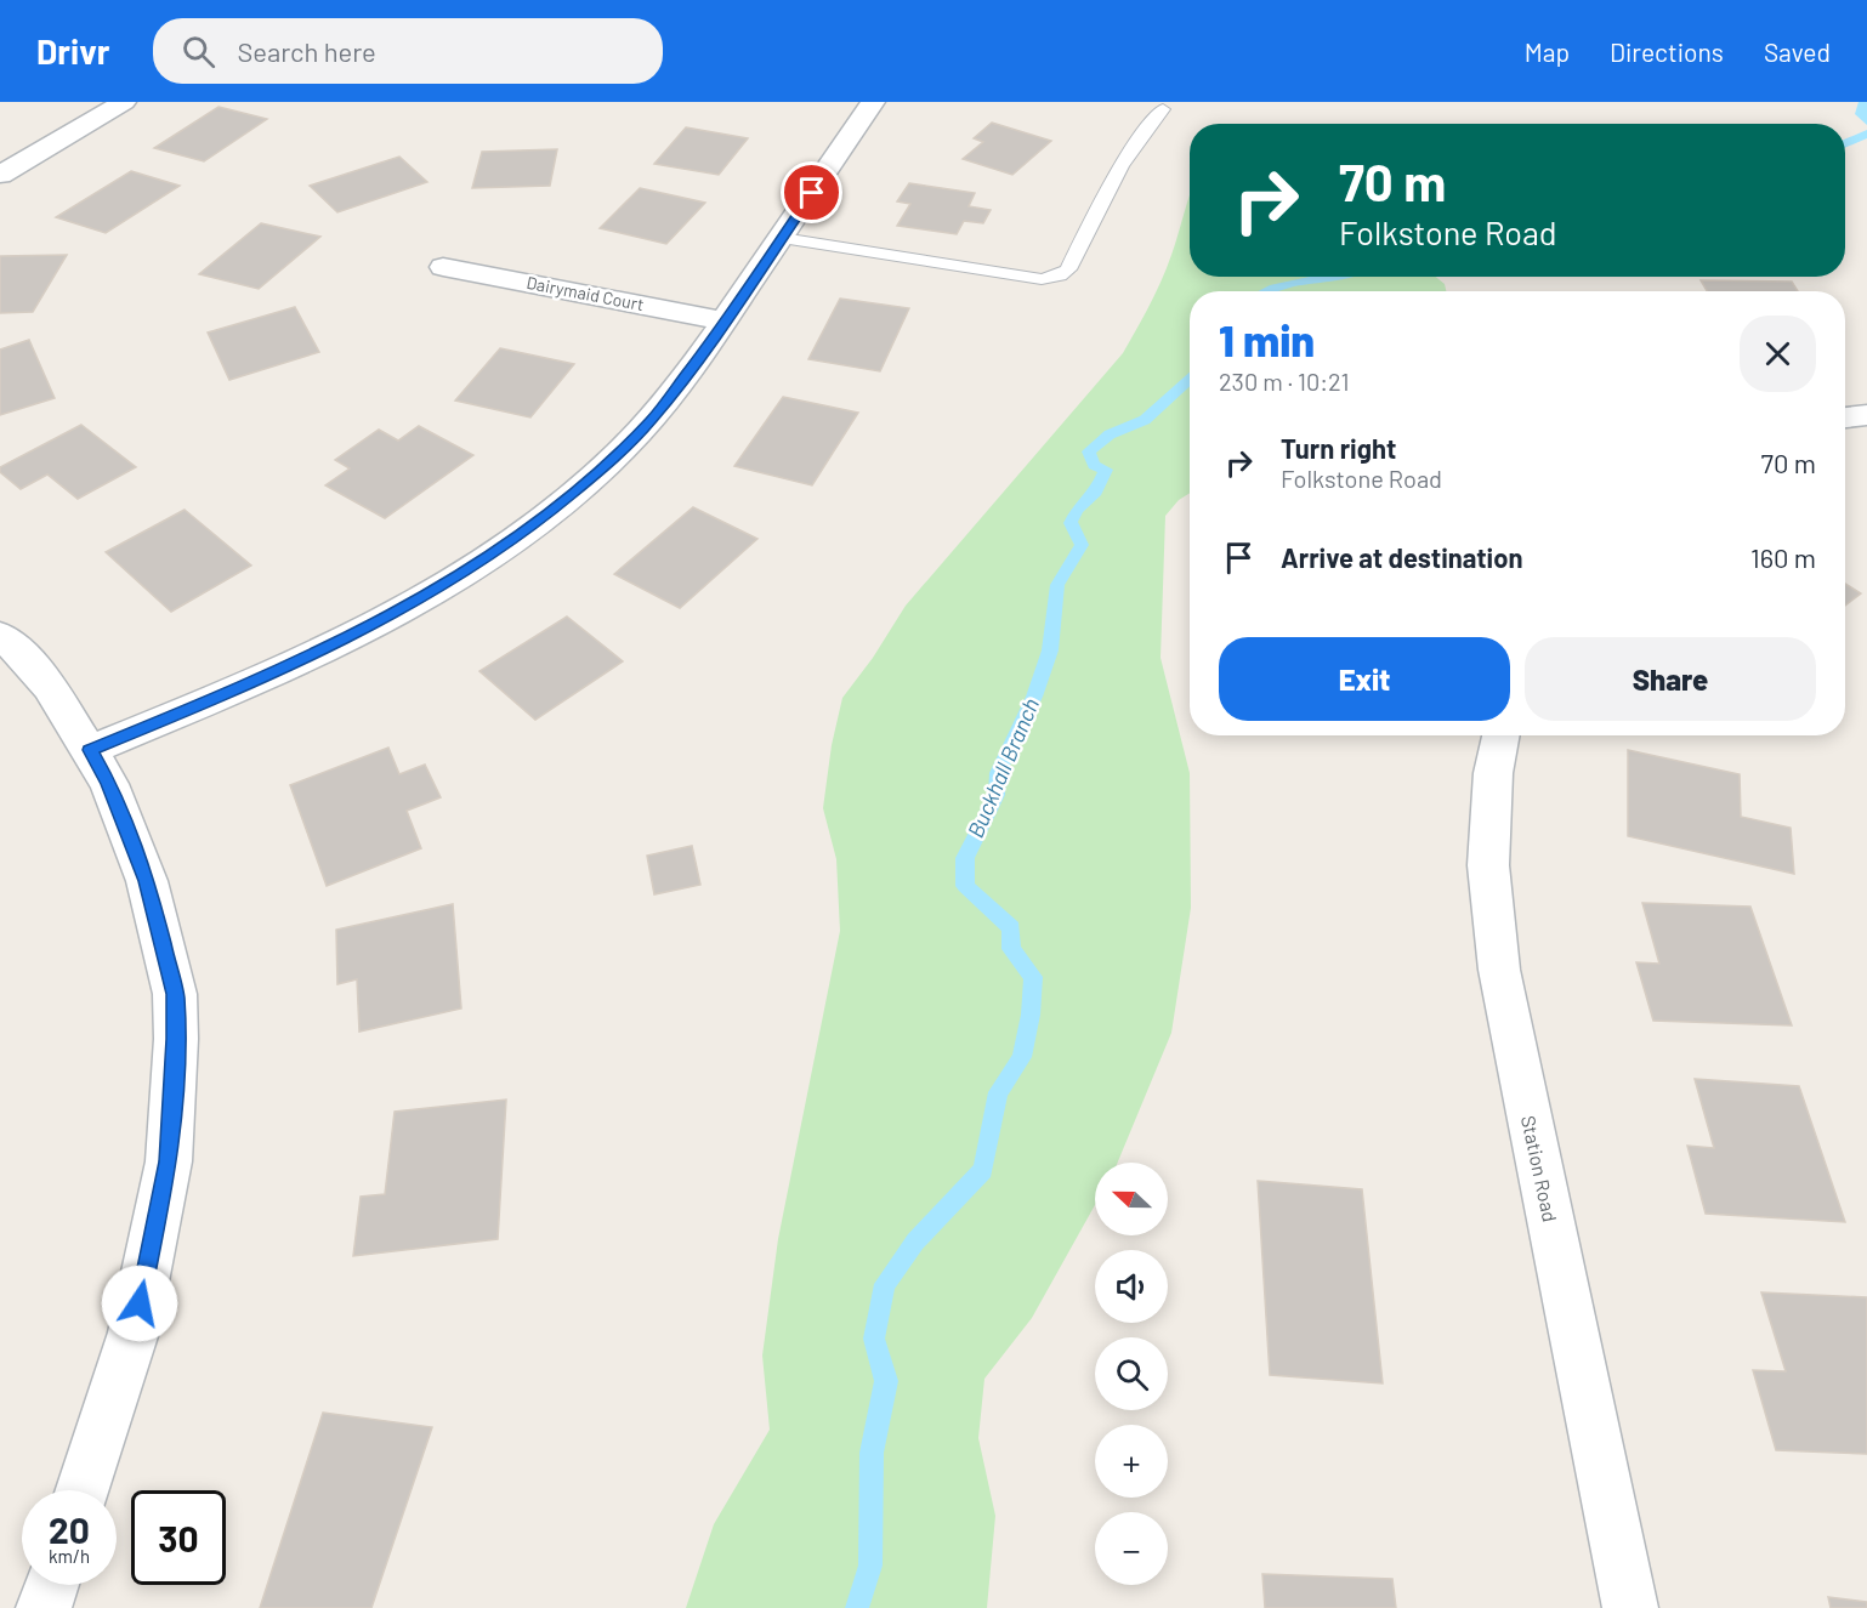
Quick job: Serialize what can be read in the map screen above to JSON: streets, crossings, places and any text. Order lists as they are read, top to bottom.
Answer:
{
  "streets": {
    "street": ["Dairymaid Court", "Station Road"]
  },
  "water": ["Buckhall Branch"],
  "north": "left",
  "page": {
    "header": "Drivr",
    "search": "Search here",
    "nav": ["Map", "Directions", "Saved"],
    "turn": ["70 m", "Folkstone Road"],
    "heading": ["1 min", "230 m · 10:21"],
    "list": [
      {
        "name": "Turn right",
        "note": "Folkstone Road",
        "value": "70 m"
      },
      {
        "name": "Arrive at destination",
        "value": "160 m"
      }
    ],
    "buttons": ["Exit", "Share"],
    "map_buttons": ["+", "−"],
    "speed": "20 km/h",
    "limit": "30"
  }
}
